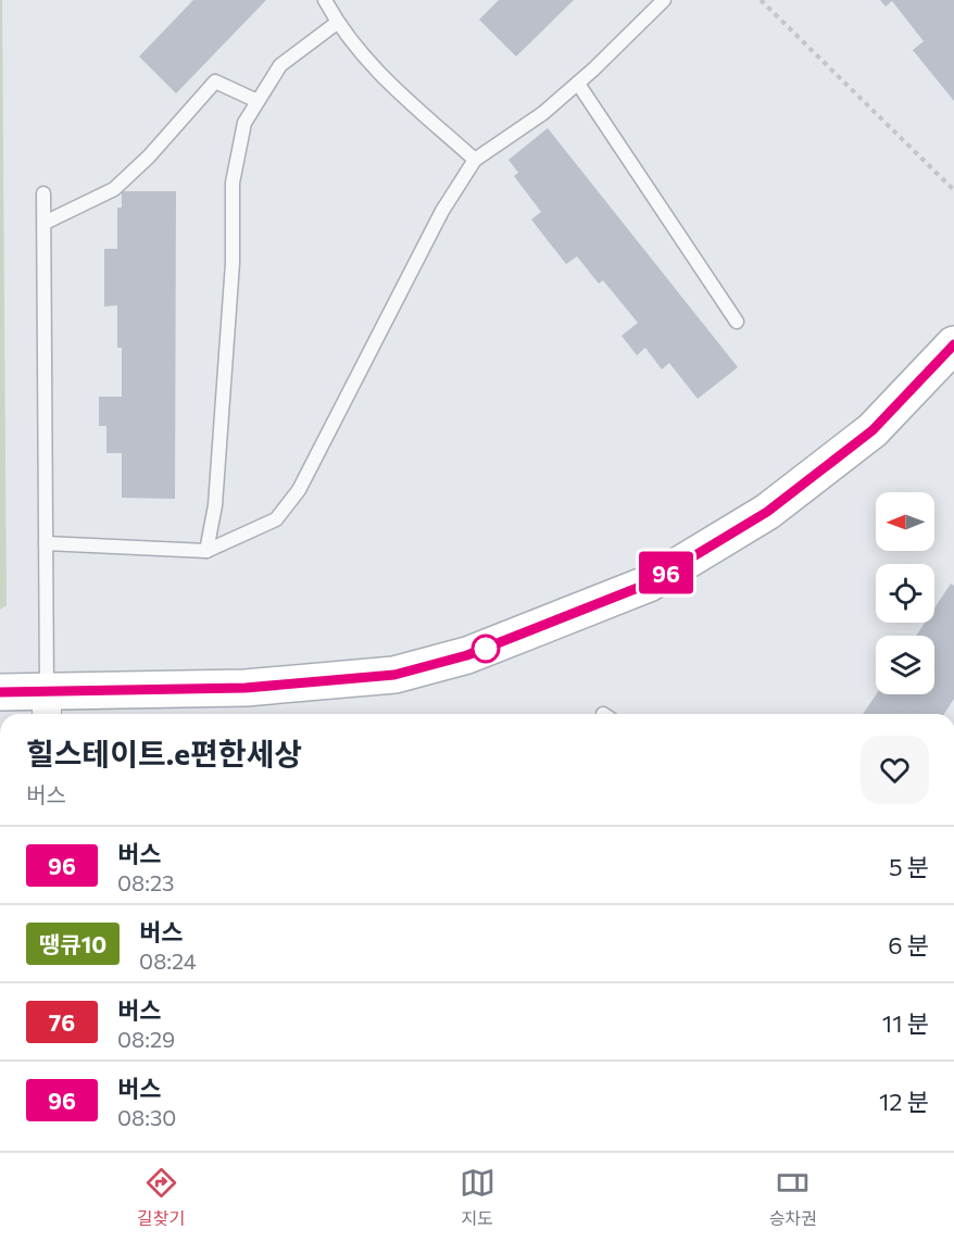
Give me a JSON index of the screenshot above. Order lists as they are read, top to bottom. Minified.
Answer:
{"lines":["bus line 96"],"north":"left","page":{"on_map":"96","heading":["힐스테이트.e편한세상","버스"],"list":[{"mark":"96","name":"버스","note":"08:23","value":"5 분"},{"mark":"땡큐10","name":"버스","note":"08:24","value":"6 분"},{"mark":"76","name":"버스","note":"08:29","value":"11 분"},{"mark":"96","name":"버스","note":"08:30","value":"12 분"}],"tabs":["길찾기","지도","승차권"]}}
